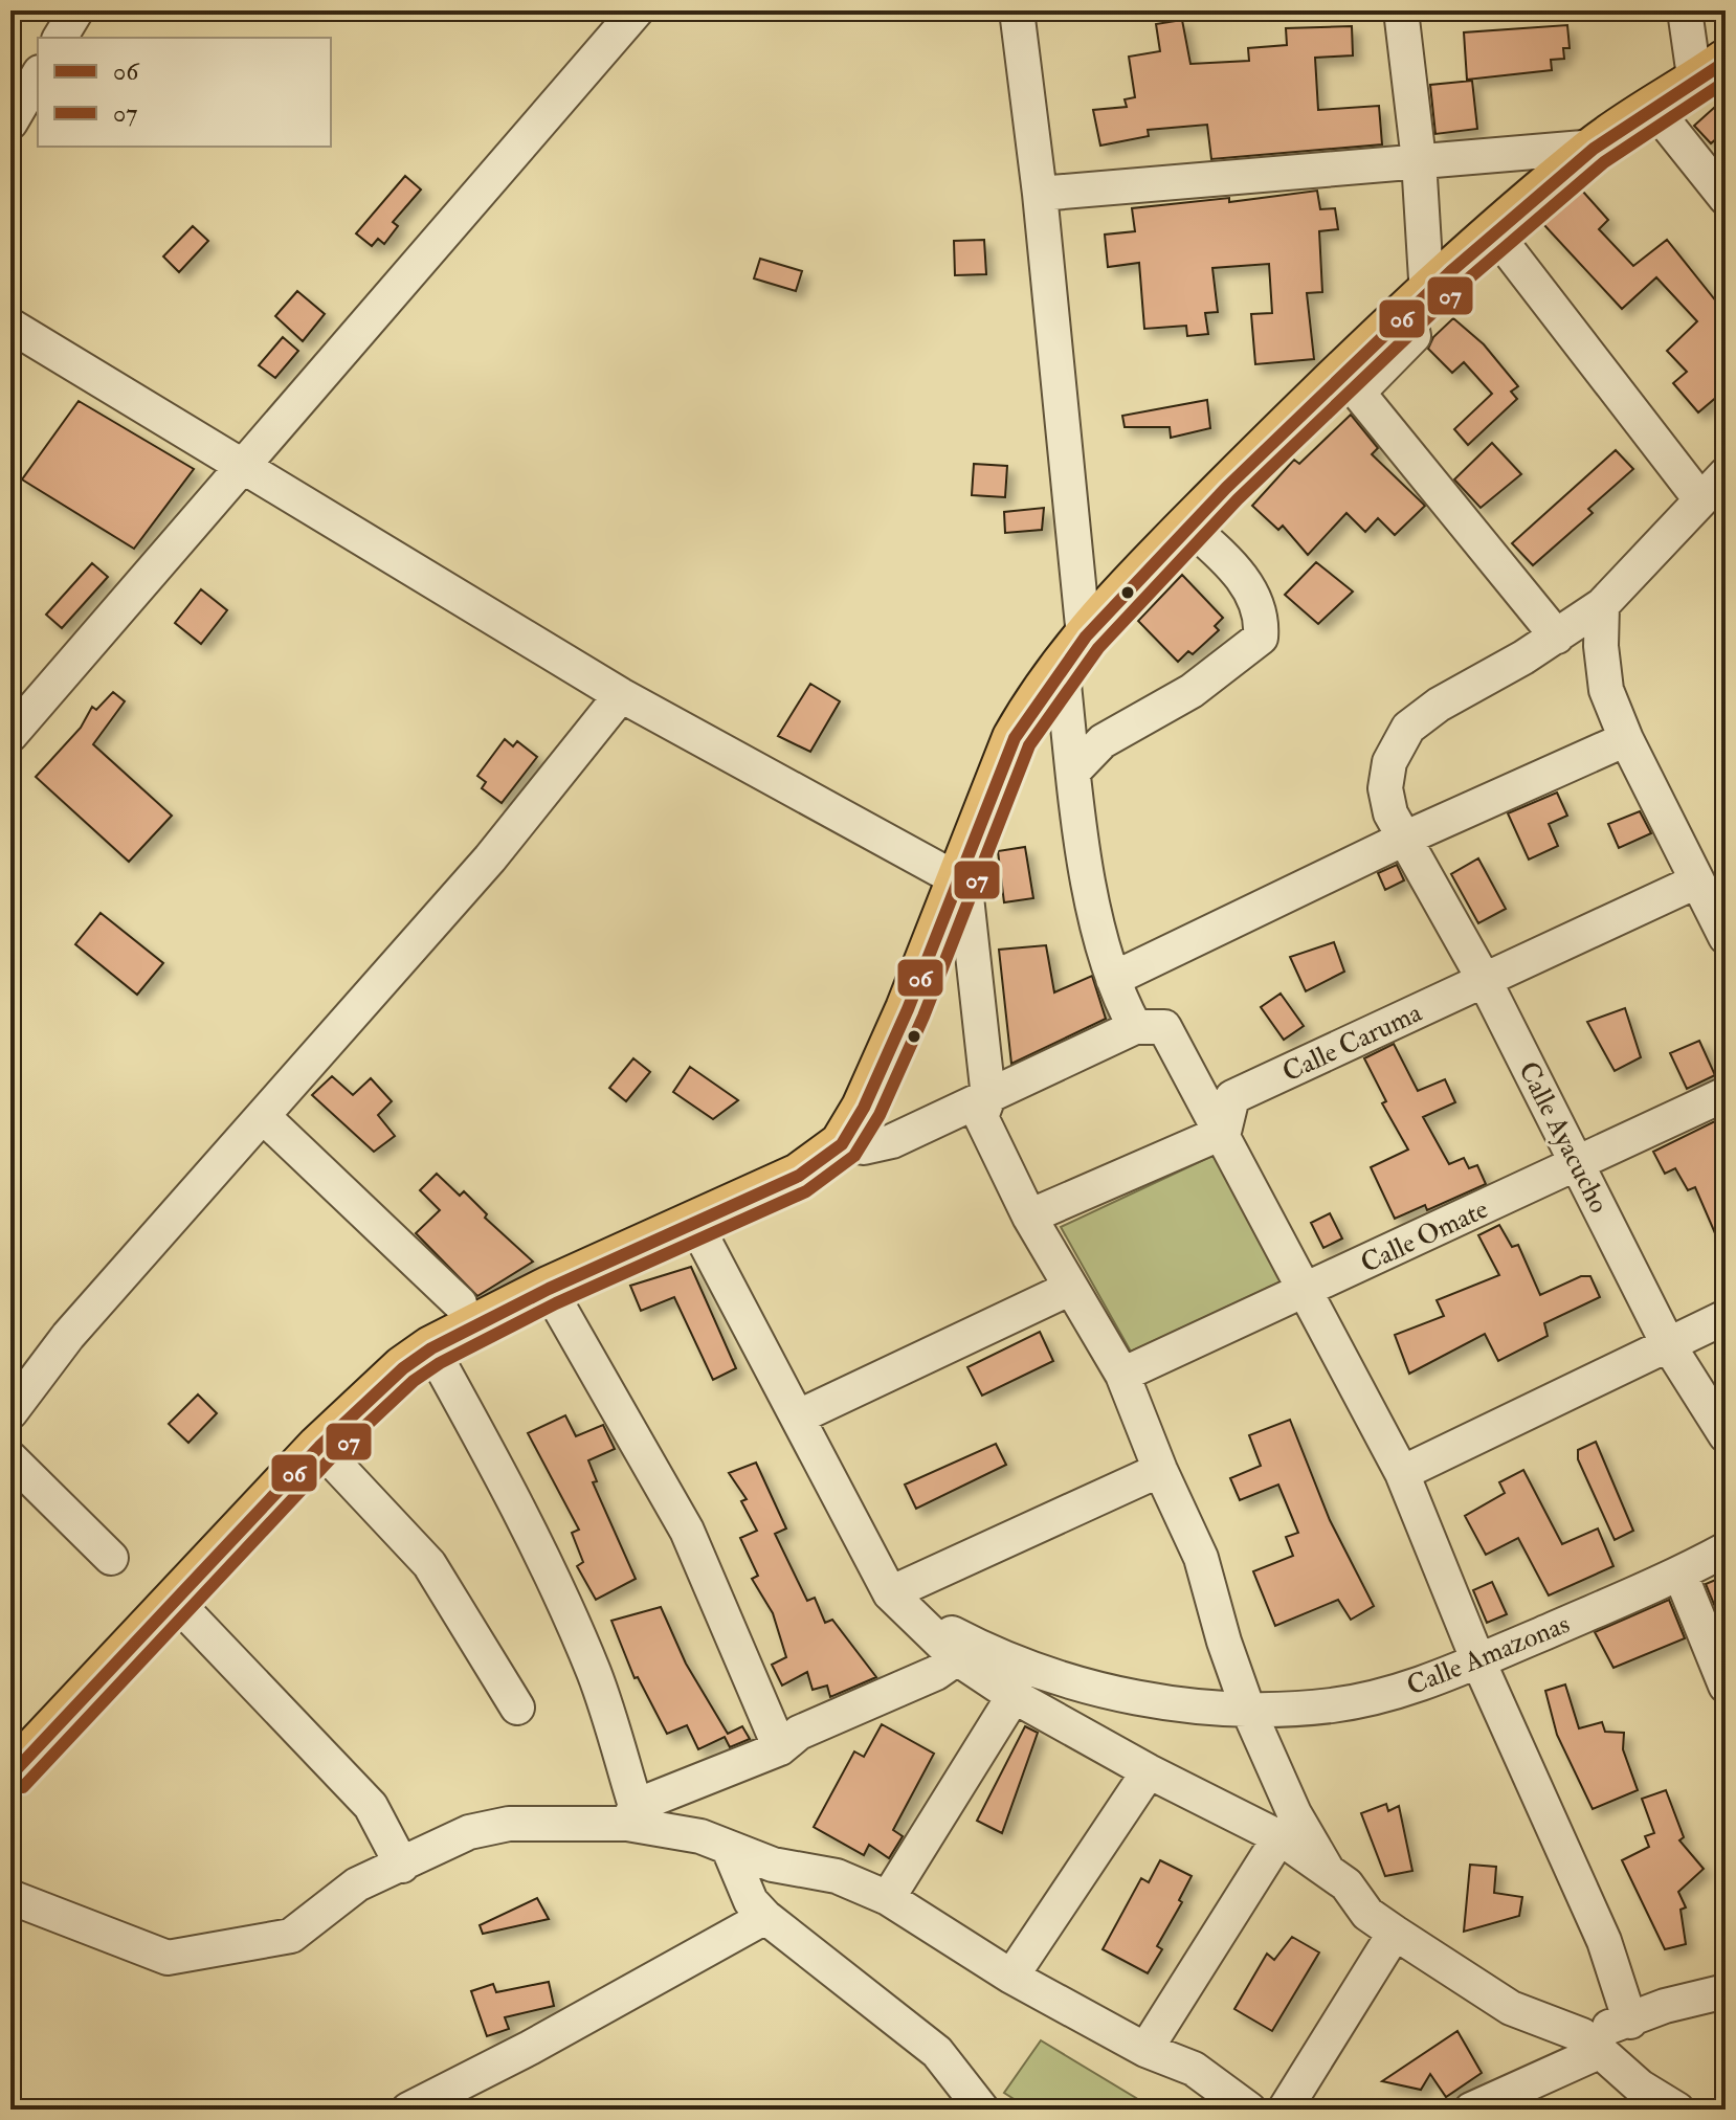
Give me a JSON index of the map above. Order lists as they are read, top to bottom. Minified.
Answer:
{"streets":{"street":["Calle Caruma","Calle Ayacucho","Calle Omate","Calle Amazonas"]},"crossings":[["Calle Caruma","Calle Ayacucho"],["Calle Ayacucho","Calle Omate"]],"lines":["transit line 06","transit line 07"],"legend":["06","07"]}
